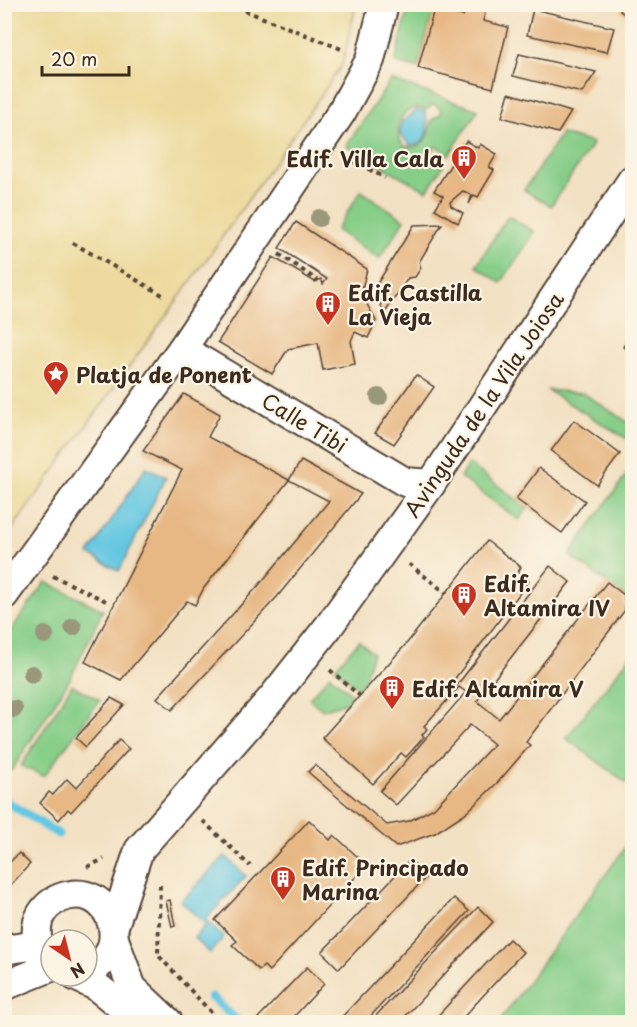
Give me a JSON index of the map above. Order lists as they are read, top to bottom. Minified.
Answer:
{"streets":{"street":["Avinguda de la Vila Joiosa","Calle Tibi"]},"crossings":[["Avinguda de la Vila Joiosa","Calle Tibi"]],"places":{"building":["Edif. Villa Cala","Edif. Castilla La Vieja","Edif. Altamira IV","Edif. Altamira V","Edif. Principado Marina"],"place":["Platja de Ponent"]},"scale_bar":"20 m","north":"bottom right"}
